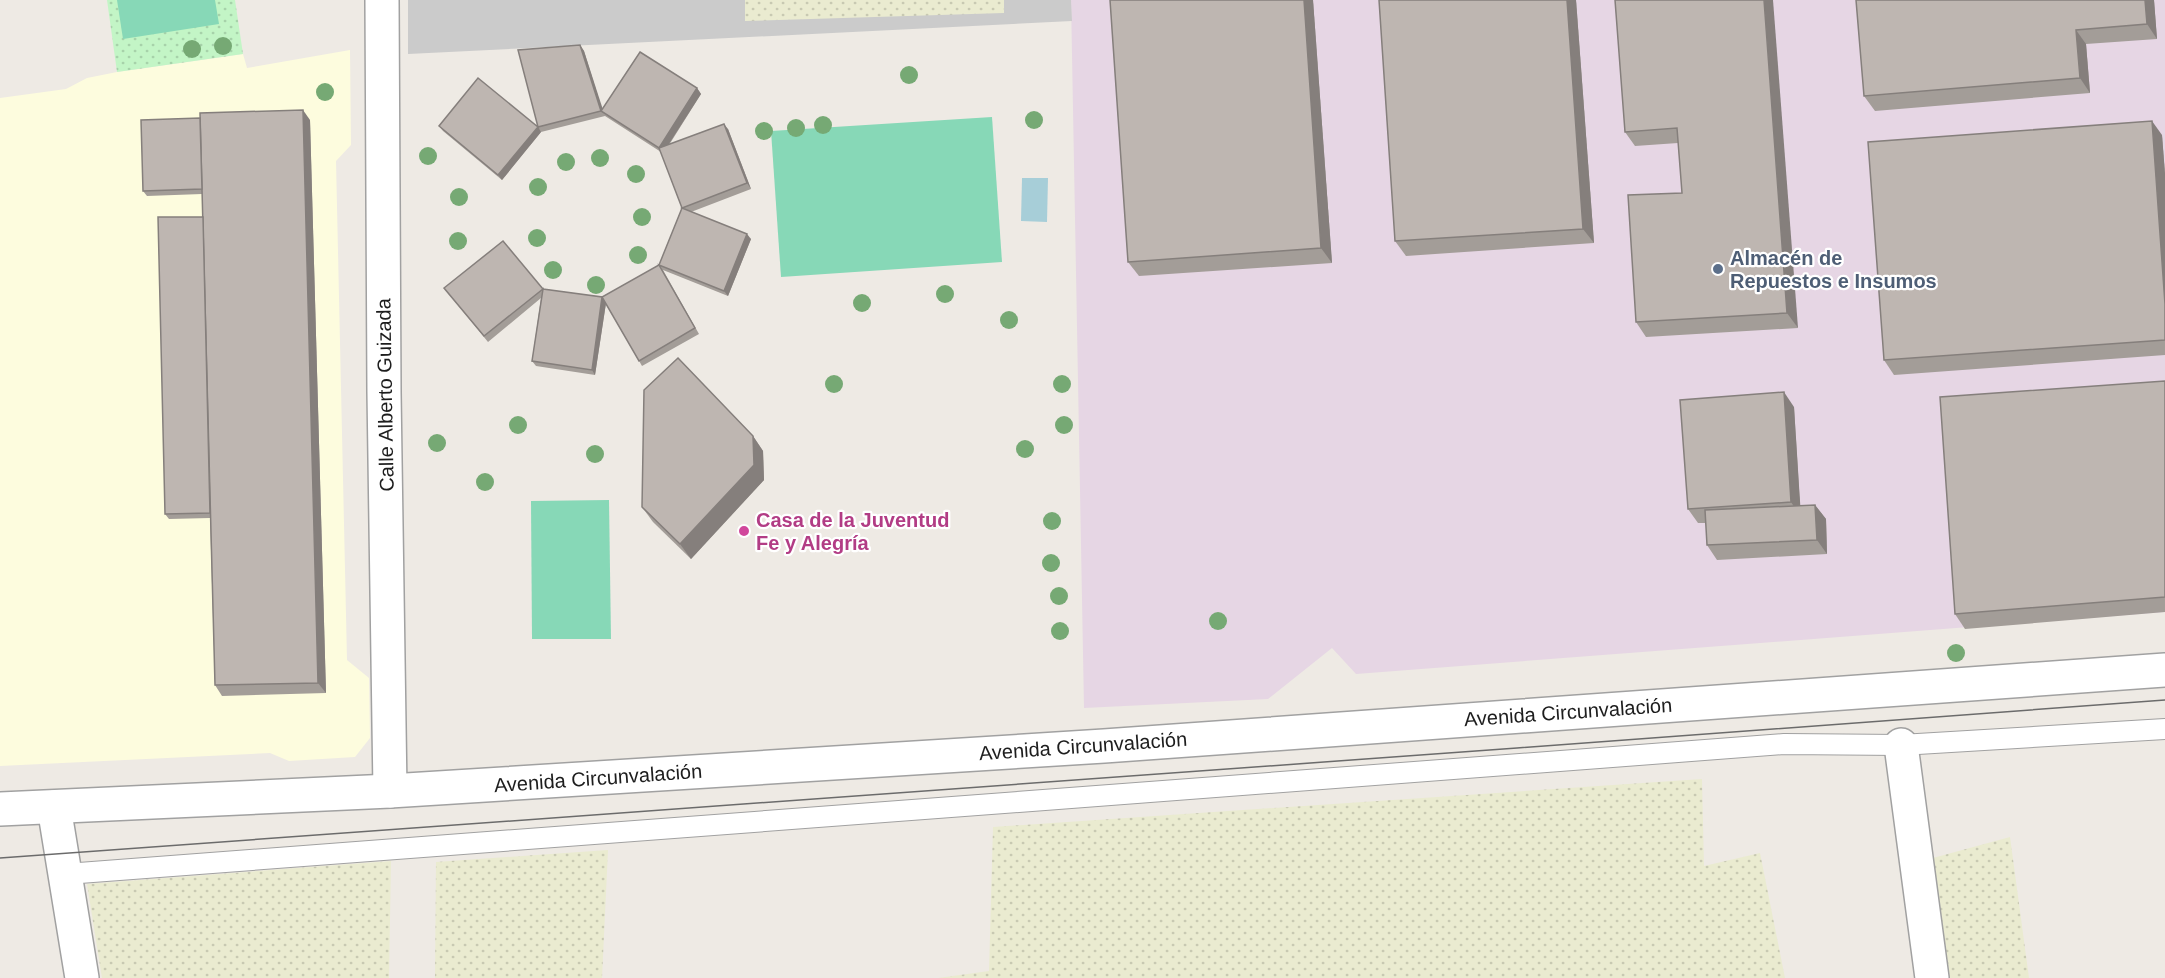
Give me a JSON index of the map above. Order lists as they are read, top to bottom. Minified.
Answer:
{"streets":{"street":["Calle Alberto Guizada","Avenida Circunvalación"]},"crossings":[["Calle Alberto Guizada","Avenida Circunvalación"]],"places":["Almacén de Repuestos e Insumos","Casa de la Juventud Fe y Alegría"]}
